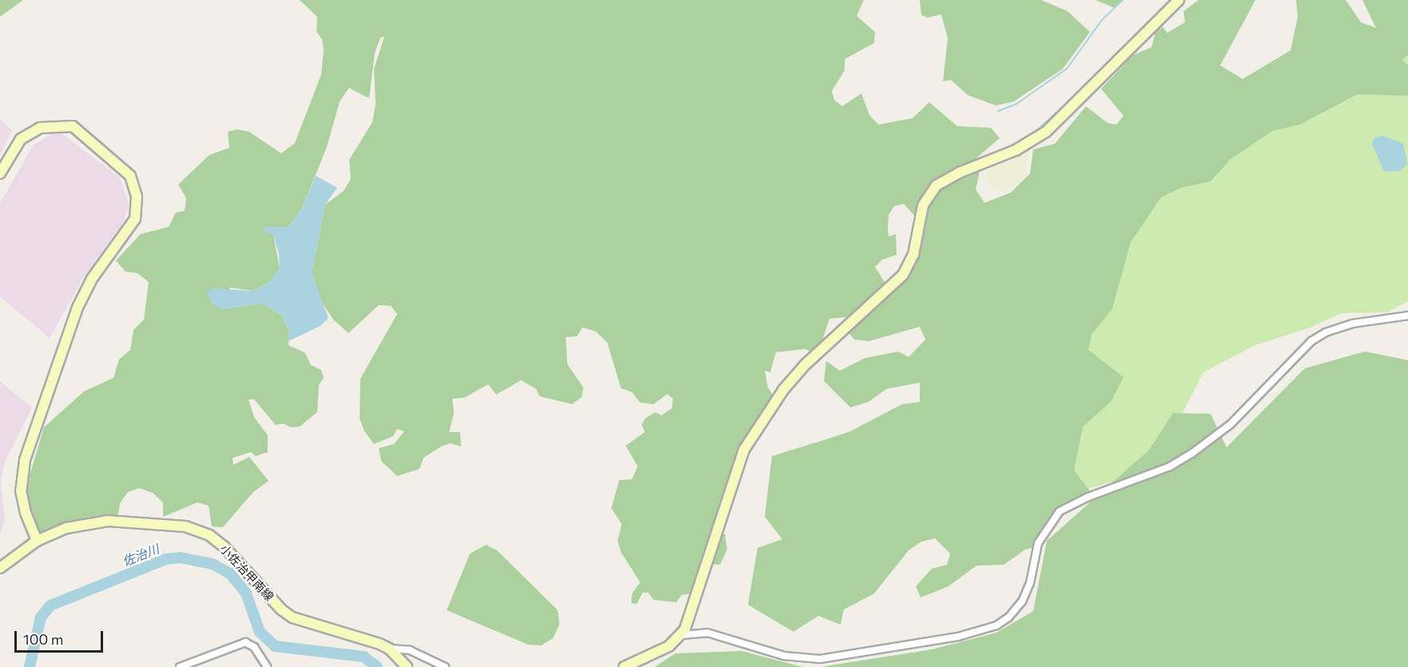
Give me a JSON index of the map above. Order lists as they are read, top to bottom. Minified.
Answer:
{"streets":{"street":["小佐治甲南線"]},"water":["佐治川"],"scale_bar":"100 m"}
